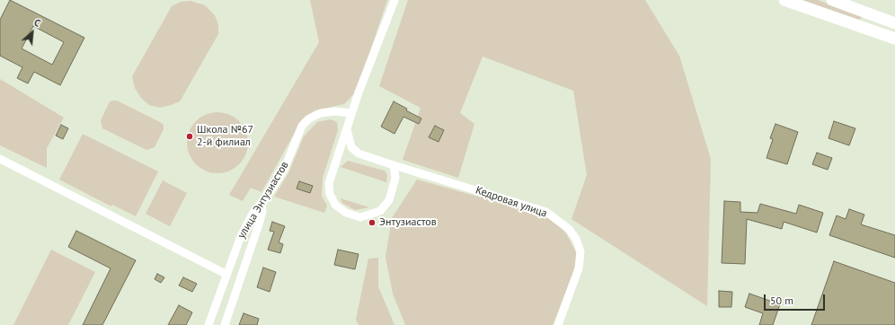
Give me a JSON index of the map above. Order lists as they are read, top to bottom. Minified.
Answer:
{"streets":{"street":["улица Энтузиастов","Кедровая улица"]},"places":["Школа №67 2-й филиал","Энтузиастов"],"scale_bar":"50 m","north":"top right"}
